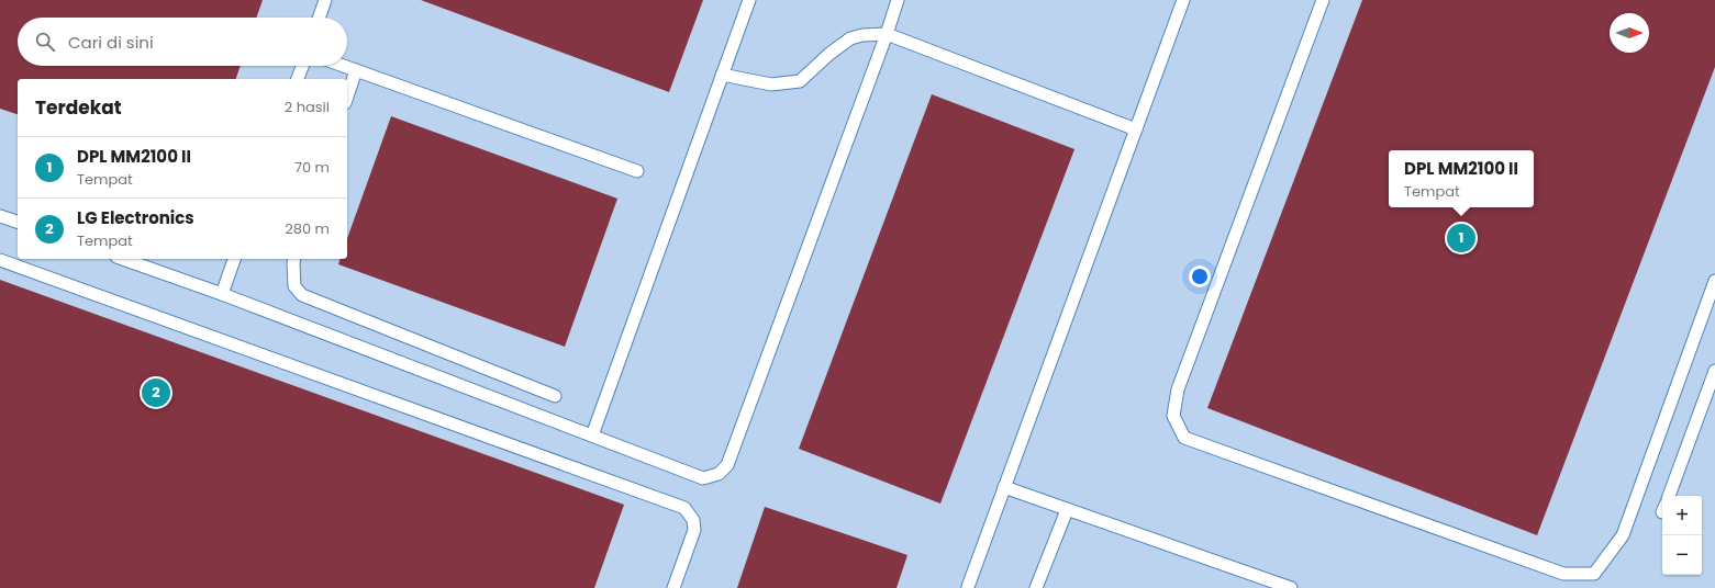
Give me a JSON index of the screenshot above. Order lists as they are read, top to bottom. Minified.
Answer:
{"north":"right","page":{"search":"Cari di sini","heading":["Terdekat","2 hasil"],"list":[{"mark":"1","name":"DPL MM2100 II","note":"Tempat","value":"70 m"},{"mark":"2","name":"LG Electronics","note":"Tempat","value":"280 m"}],"popup":["DPL MM2100 II","Tempat"],"pins":["1","2"],"map_buttons":["+","−"]}}
